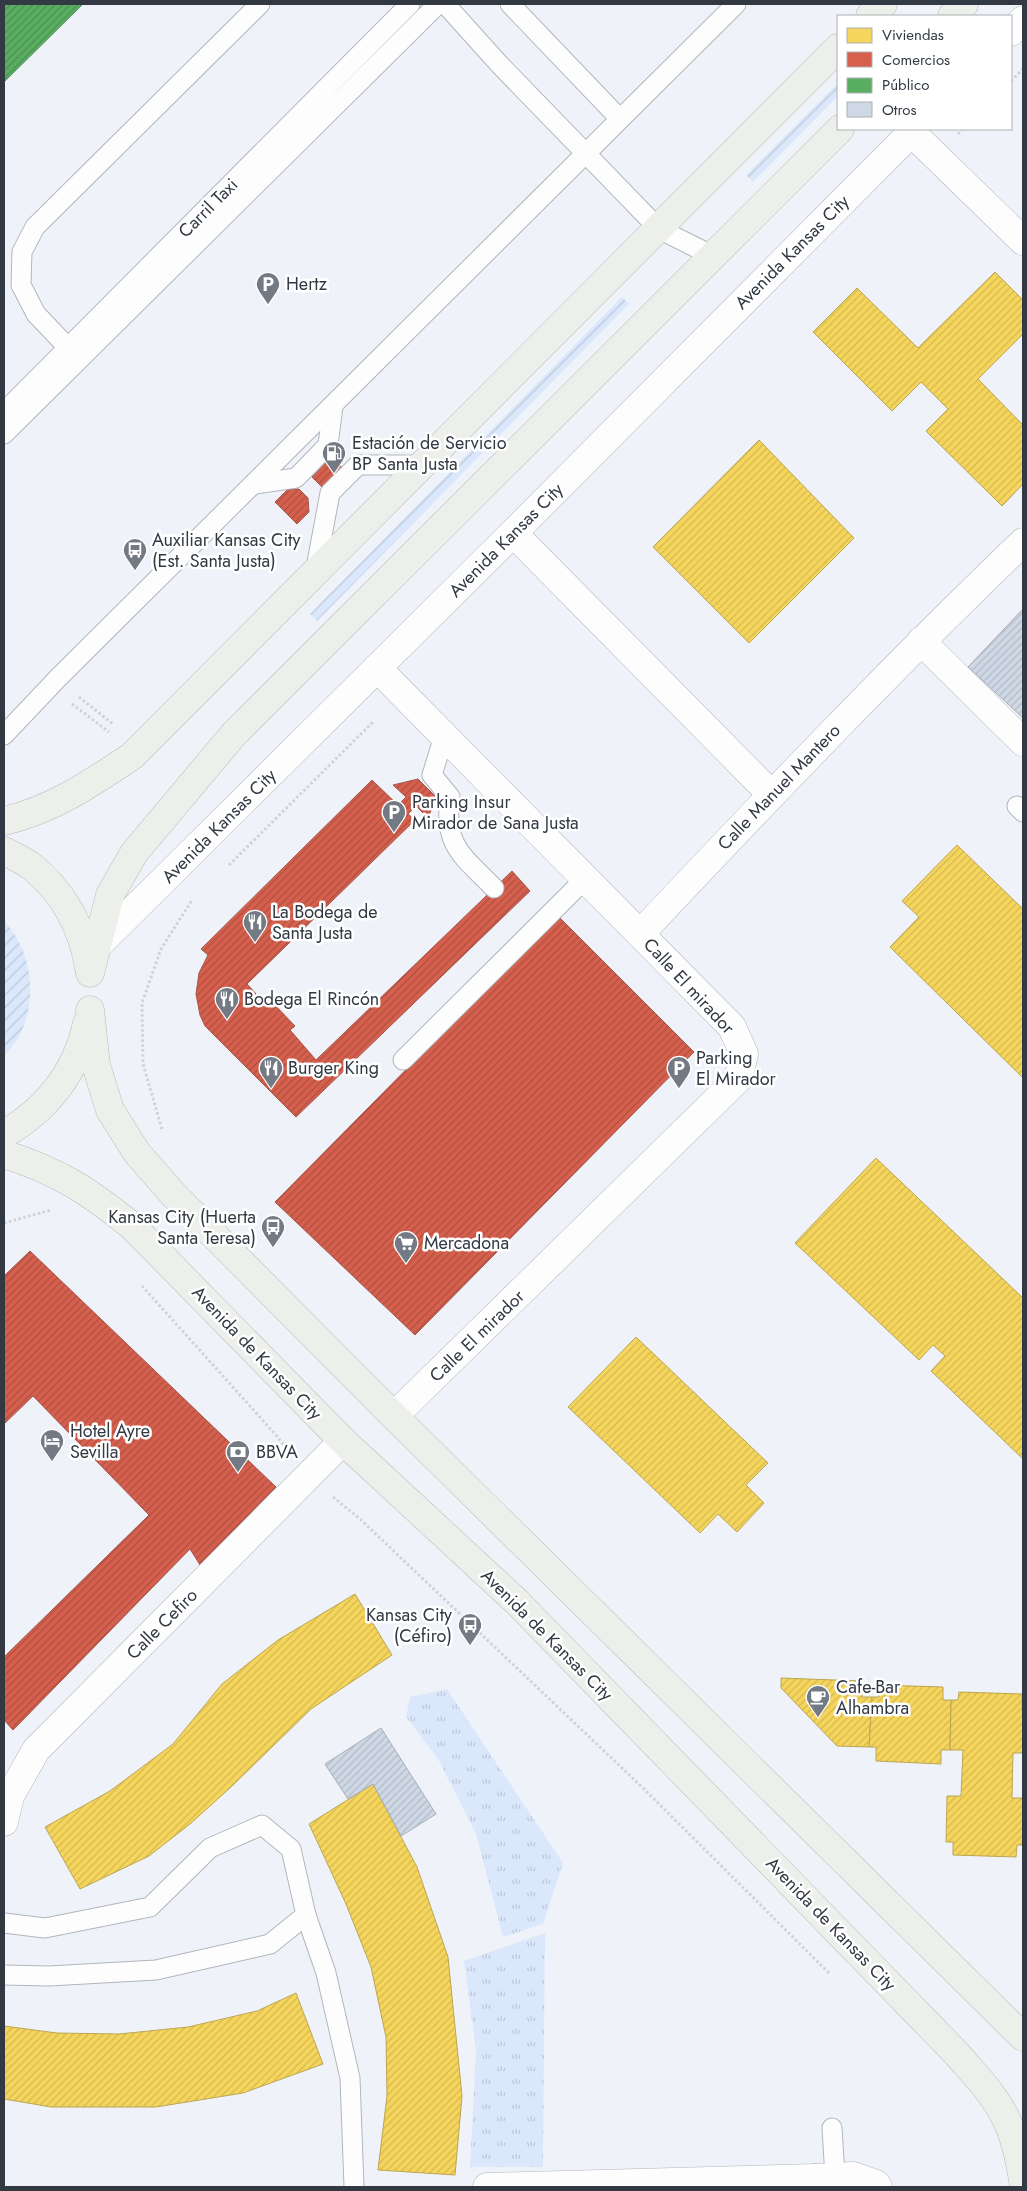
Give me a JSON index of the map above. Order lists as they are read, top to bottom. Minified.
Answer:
{"streets":{"main road":["Avenida de Kansas City"],"street":["Avenida Kansas City","Calle Manuel Mantero","Calle El mirador","Calle Cefiro"],"lane":["Carril Taxi"]},"crossings":[["Avenida Kansas City","Calle El mirador"],["Calle Manuel Mantero","Calle El mirador"],["Avenida de Kansas City","Calle Cefiro"]],"places":{"parking":["Hertz","Parking Insur Mirador de Sana Justa","Parking El Mirador"],"fuel station":["Estación de Servicio BP Santa Justa"],"bus stop":["Auxiliar Kansas City (Est. Santa Justa)","Kansas City (Huerta Santa Teresa)","Kansas City (Céfiro)"],"restaurant":["La Bodega de Santa Justa","Bodega El Rincón","Burger King"],"supermarket":["Mercadona"],"hotel":["Hotel Ayre Sevilla"],"bank":["BBVA"],"cafe":["Cafe-Bar Alhambra"]},"legend":["Viviendas","Comercios","Público","Otros"]}
